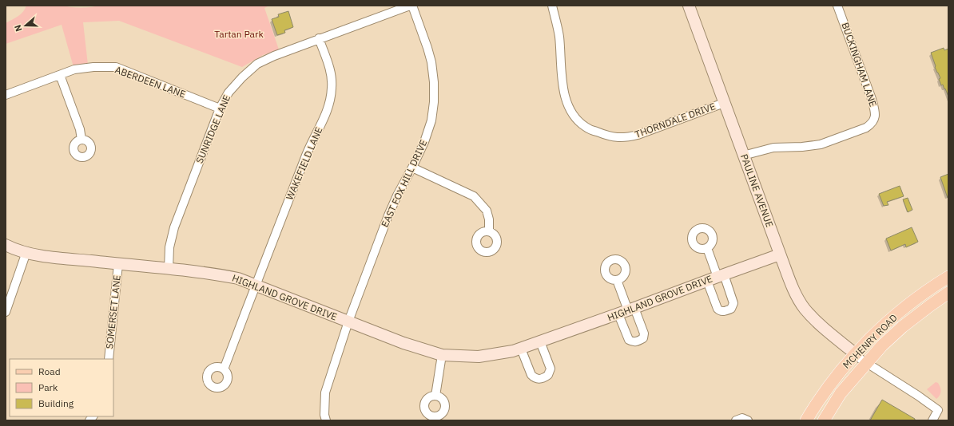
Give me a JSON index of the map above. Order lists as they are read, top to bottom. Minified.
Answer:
{"streets":{"main road":["MCHENRY ROAD"],"street":["BUCKINGHAM LANE","ABERDEEN LANE","THORNDALE DRIVE","SUNRIDGE LANE","WAKEFIELD LANE","EAST FOX HILL DRIVE","PAULINE AVENUE","HIGHLAND GROVE DRIVE","SOMERSET LANE"]},"crossings":[["BUCKINGHAM LANE","PAULINE AVENUE"],["ABERDEEN LANE","SUNRIDGE LANE"],["THORNDALE DRIVE","PAULINE AVENUE"],["SUNRIDGE LANE","WAKEFIELD LANE"],["SUNRIDGE LANE","HIGHLAND GROVE DRIVE"],["WAKEFIELD LANE","HIGHLAND GROVE DRIVE"],["EAST FOX HILL DRIVE","HIGHLAND GROVE DRIVE"],["PAULINE AVENUE","HIGHLAND GROVE DRIVE"],["PAULINE AVENUE","MCHENRY ROAD"],["HIGHLAND GROVE DRIVE","SOMERSET LANE"]],"parks":["Tartan Park"],"legend":["Road","Park","Building"],"north":"left"}
